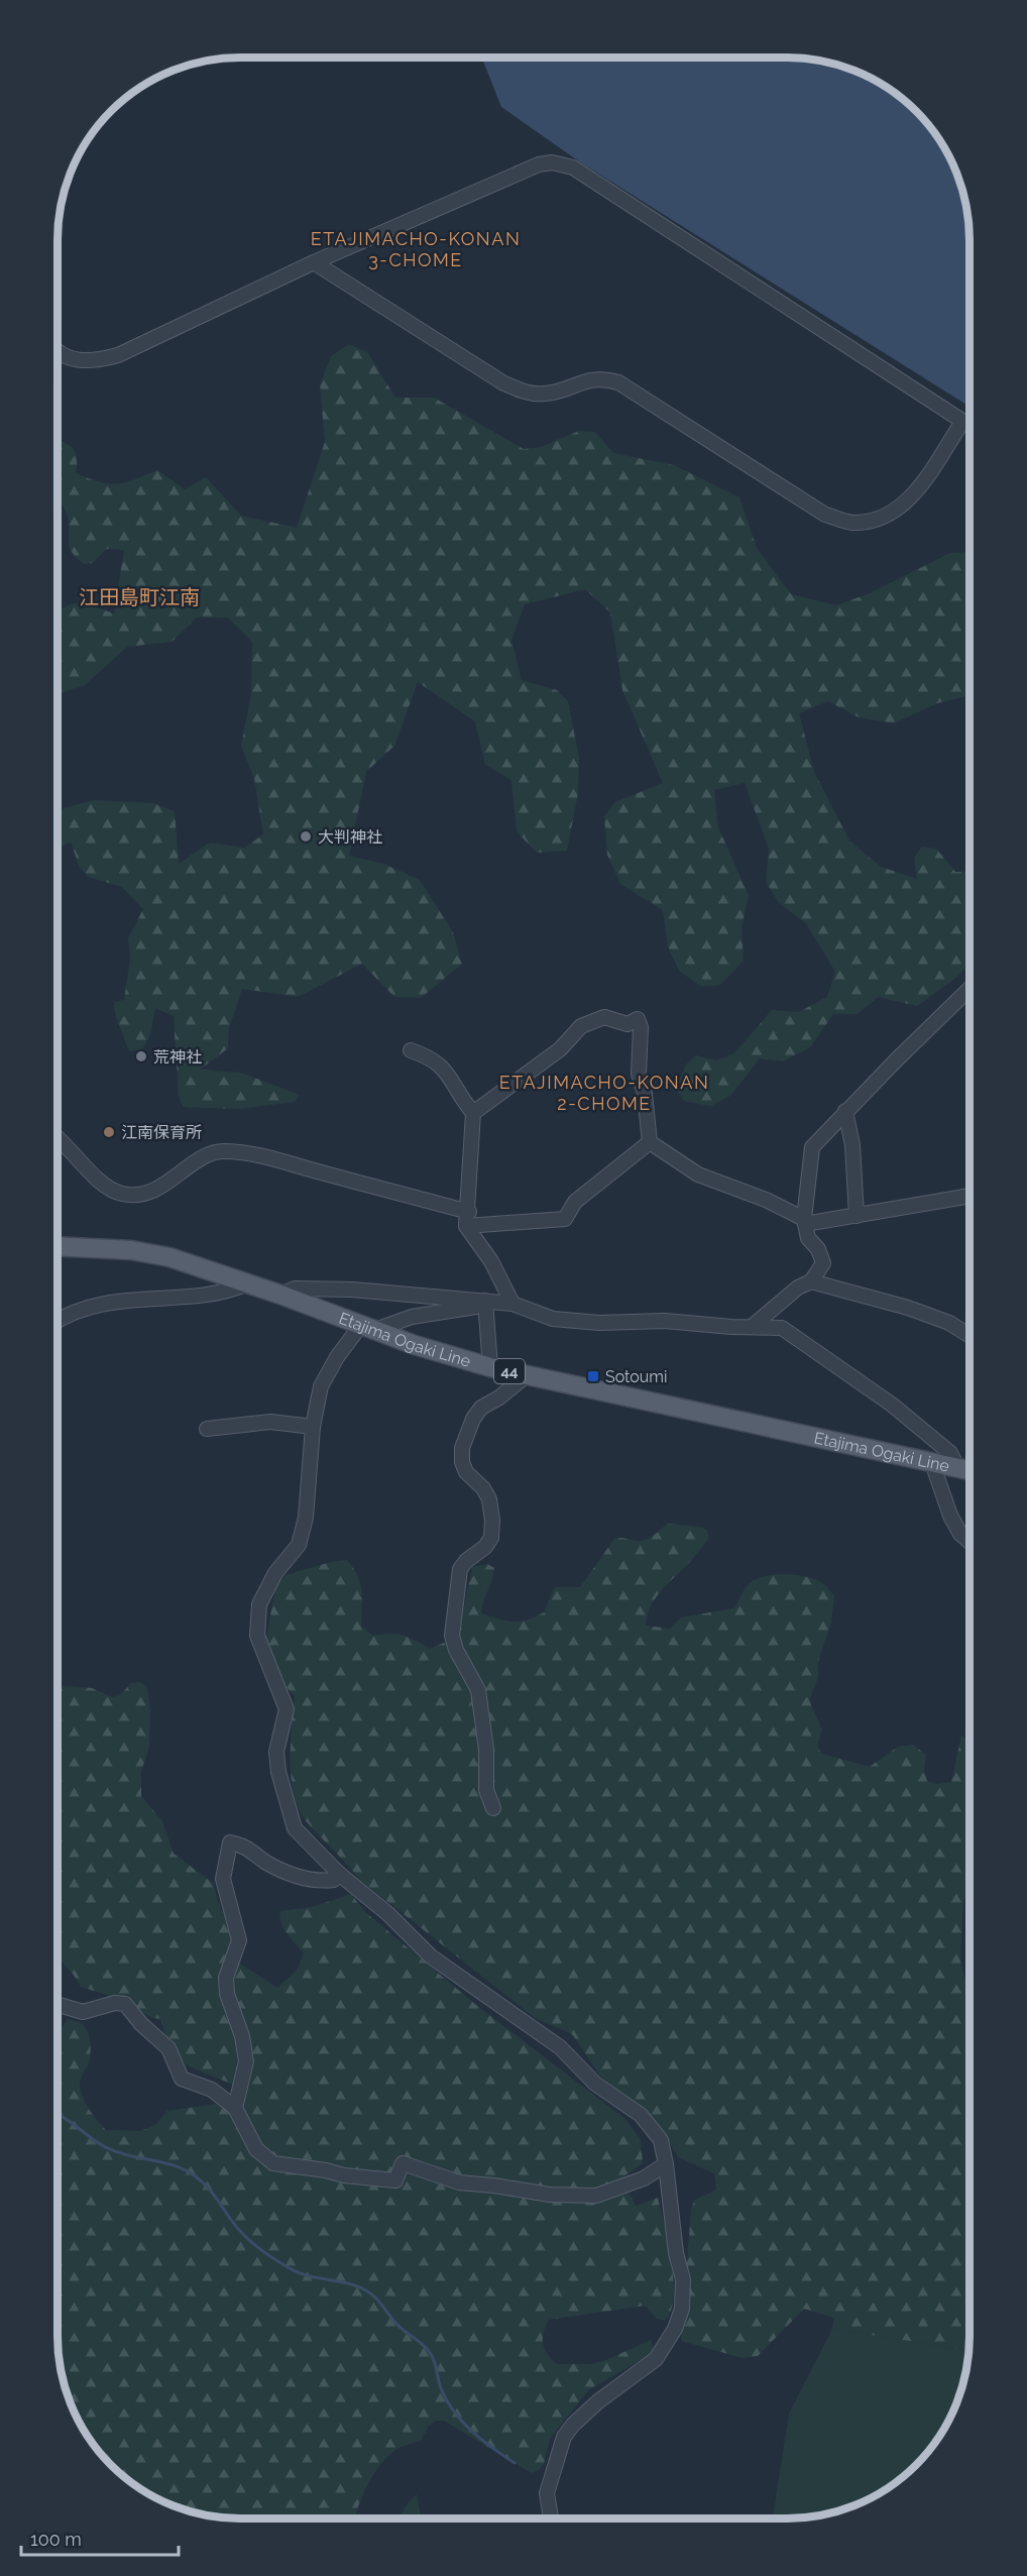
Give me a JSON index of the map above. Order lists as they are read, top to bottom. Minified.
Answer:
{"streets":{"main road":["Etajima Ogaki Line","44"]},"districts":["ETAJIMACHO-KONAN 3-CHOME","江田島町江南","ETAJIMACHO-KONAN 2-CHOME"],"places":{"other":["大判神社","荒神社","江南保育所"],"transit":["Sotoumi"]},"scale_bar":"100 m"}
